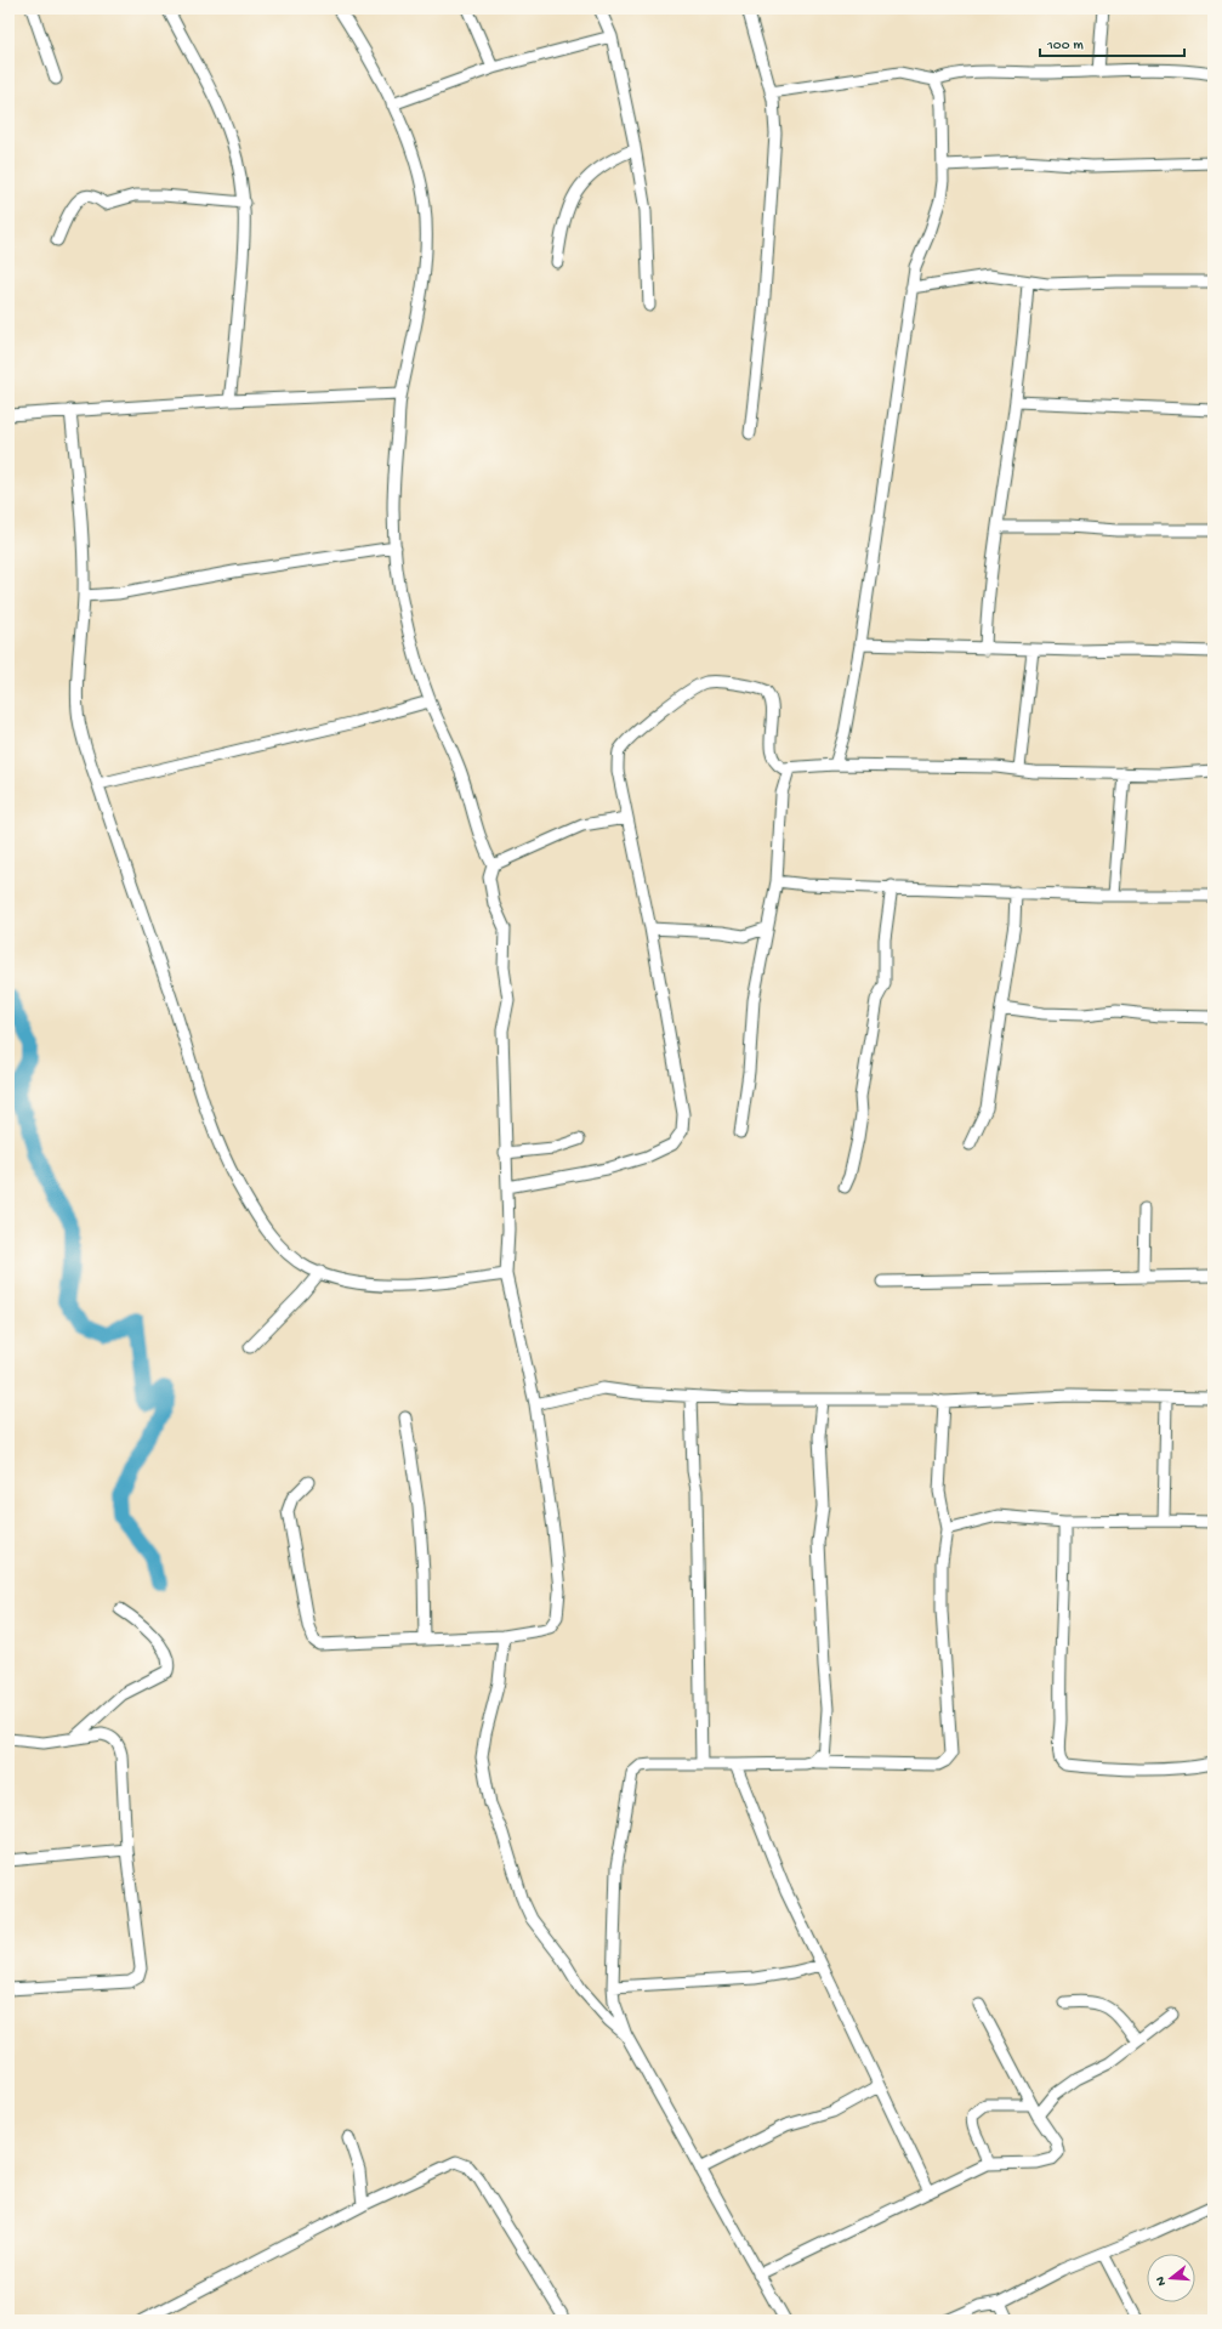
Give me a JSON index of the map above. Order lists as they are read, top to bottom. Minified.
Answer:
{"scale_bar":"100 m","north":"left"}
